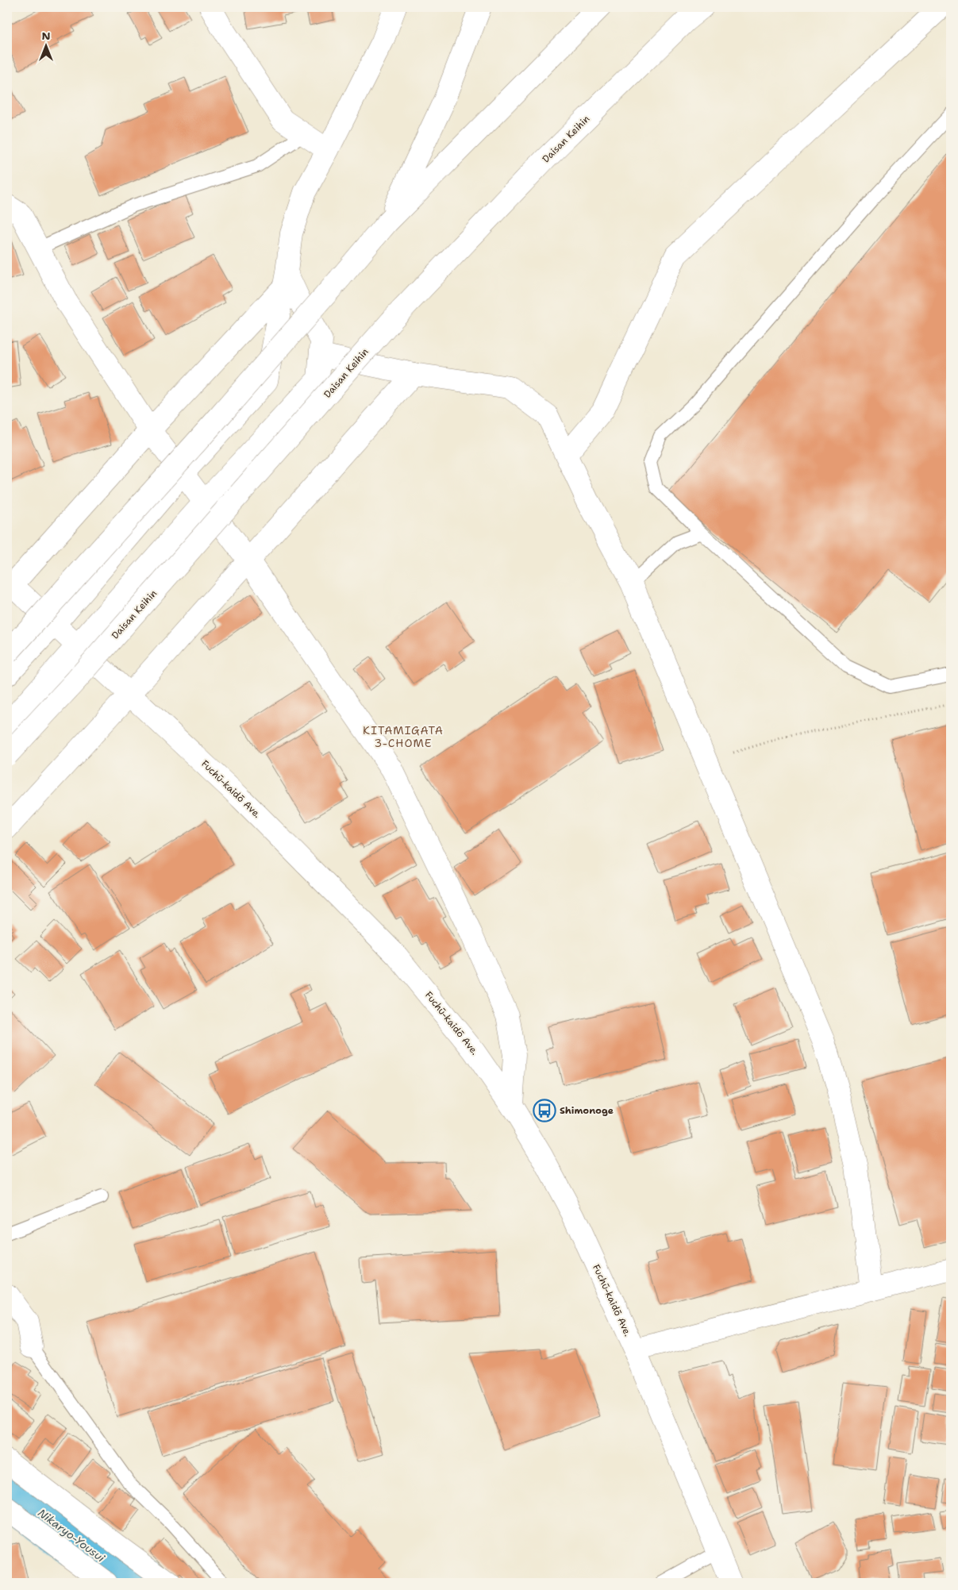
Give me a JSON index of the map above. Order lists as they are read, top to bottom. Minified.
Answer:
{"streets":{"main road":["Daisan Keihin","Fuchū-kaidō Ave."]},"districts":["KITAMIGATA 3-CHOME"],"water":["Nikaryo-Yousui"],"places":{"bus stop":["Shimonoge"]},"north":"top"}
